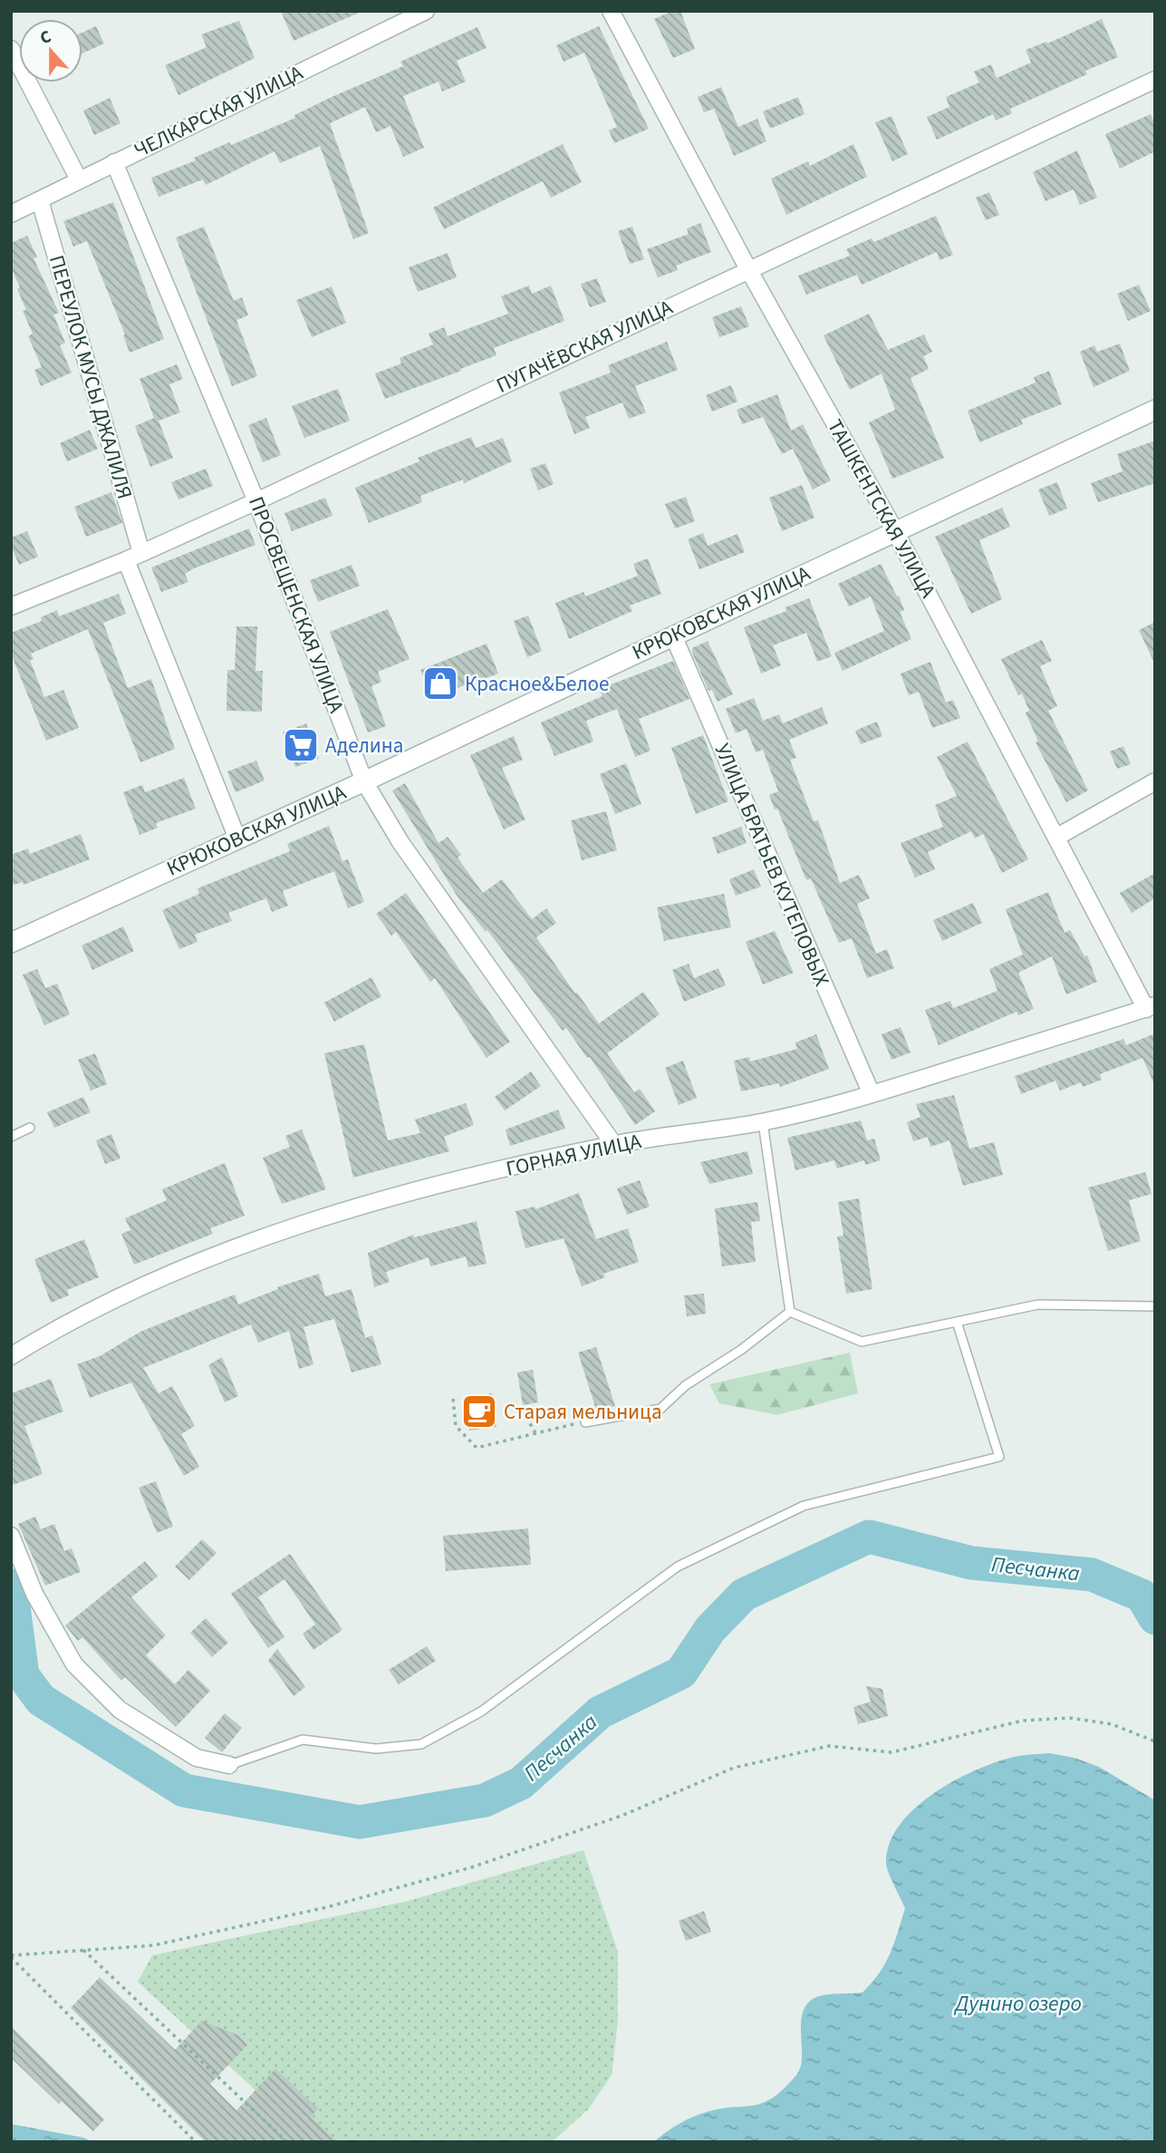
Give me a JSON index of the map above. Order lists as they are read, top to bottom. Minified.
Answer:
{"streets":{"street":["ЧЕЛКАРСКАЯ УЛИЦА","ПУГАЧЁВСКАЯ УЛИЦА","ПЕРЕУЛОК МУСЫ ДЖАЛИЛЯ","ТАШКЕНТСКАЯ УЛИЦА","ПРОСВЕЩЕНСКАЯ УЛИЦА","КРЮКОВСКАЯ УЛИЦА","УЛИЦА БРАТЬЕВ КУТЕПОВЫХ","ГОРНАЯ УЛИЦА"]},"crossings":[["ЧЕЛКАРСКАЯ УЛИЦА","ПЕРЕУЛОК МУСЫ ДЖАЛИЛЯ"],["ЧЕЛКАРСКАЯ УЛИЦА","ПРОСВЕЩЕНСКАЯ УЛИЦА"],["ПУГАЧЁВСКАЯ УЛИЦА","ПЕРЕУЛОК МУСЫ ДЖАЛИЛЯ"],["ПУГАЧЁВСКАЯ УЛИЦА","ТАШКЕНТСКАЯ УЛИЦА"],["ПУГАЧЁВСКАЯ УЛИЦА","ПРОСВЕЩЕНСКАЯ УЛИЦА"],["ТАШКЕНТСКАЯ УЛИЦА","КРЮКОВСКАЯ УЛИЦА"],["ТАШКЕНТСКАЯ УЛИЦА","ГОРНАЯ УЛИЦА"],["ПРОСВЕЩЕНСКАЯ УЛИЦА","КРЮКОВСКАЯ УЛИЦА"],["ПРОСВЕЩЕНСКАЯ УЛИЦА","ГОРНАЯ УЛИЦА"],["КРЮКОВСКАЯ УЛИЦА","УЛИЦА БРАТЬЕВ КУТЕПОВЫХ"],["УЛИЦА БРАТЬЕВ КУТЕПОВЫХ","ГОРНАЯ УЛИЦА"]],"water":["Песчанка","Дунино озеро"],"places":{"shop":["Красное&Белое"],"supermarket":["Аделина"],"cafe":["Старая мельница"]},"north":"top"}
